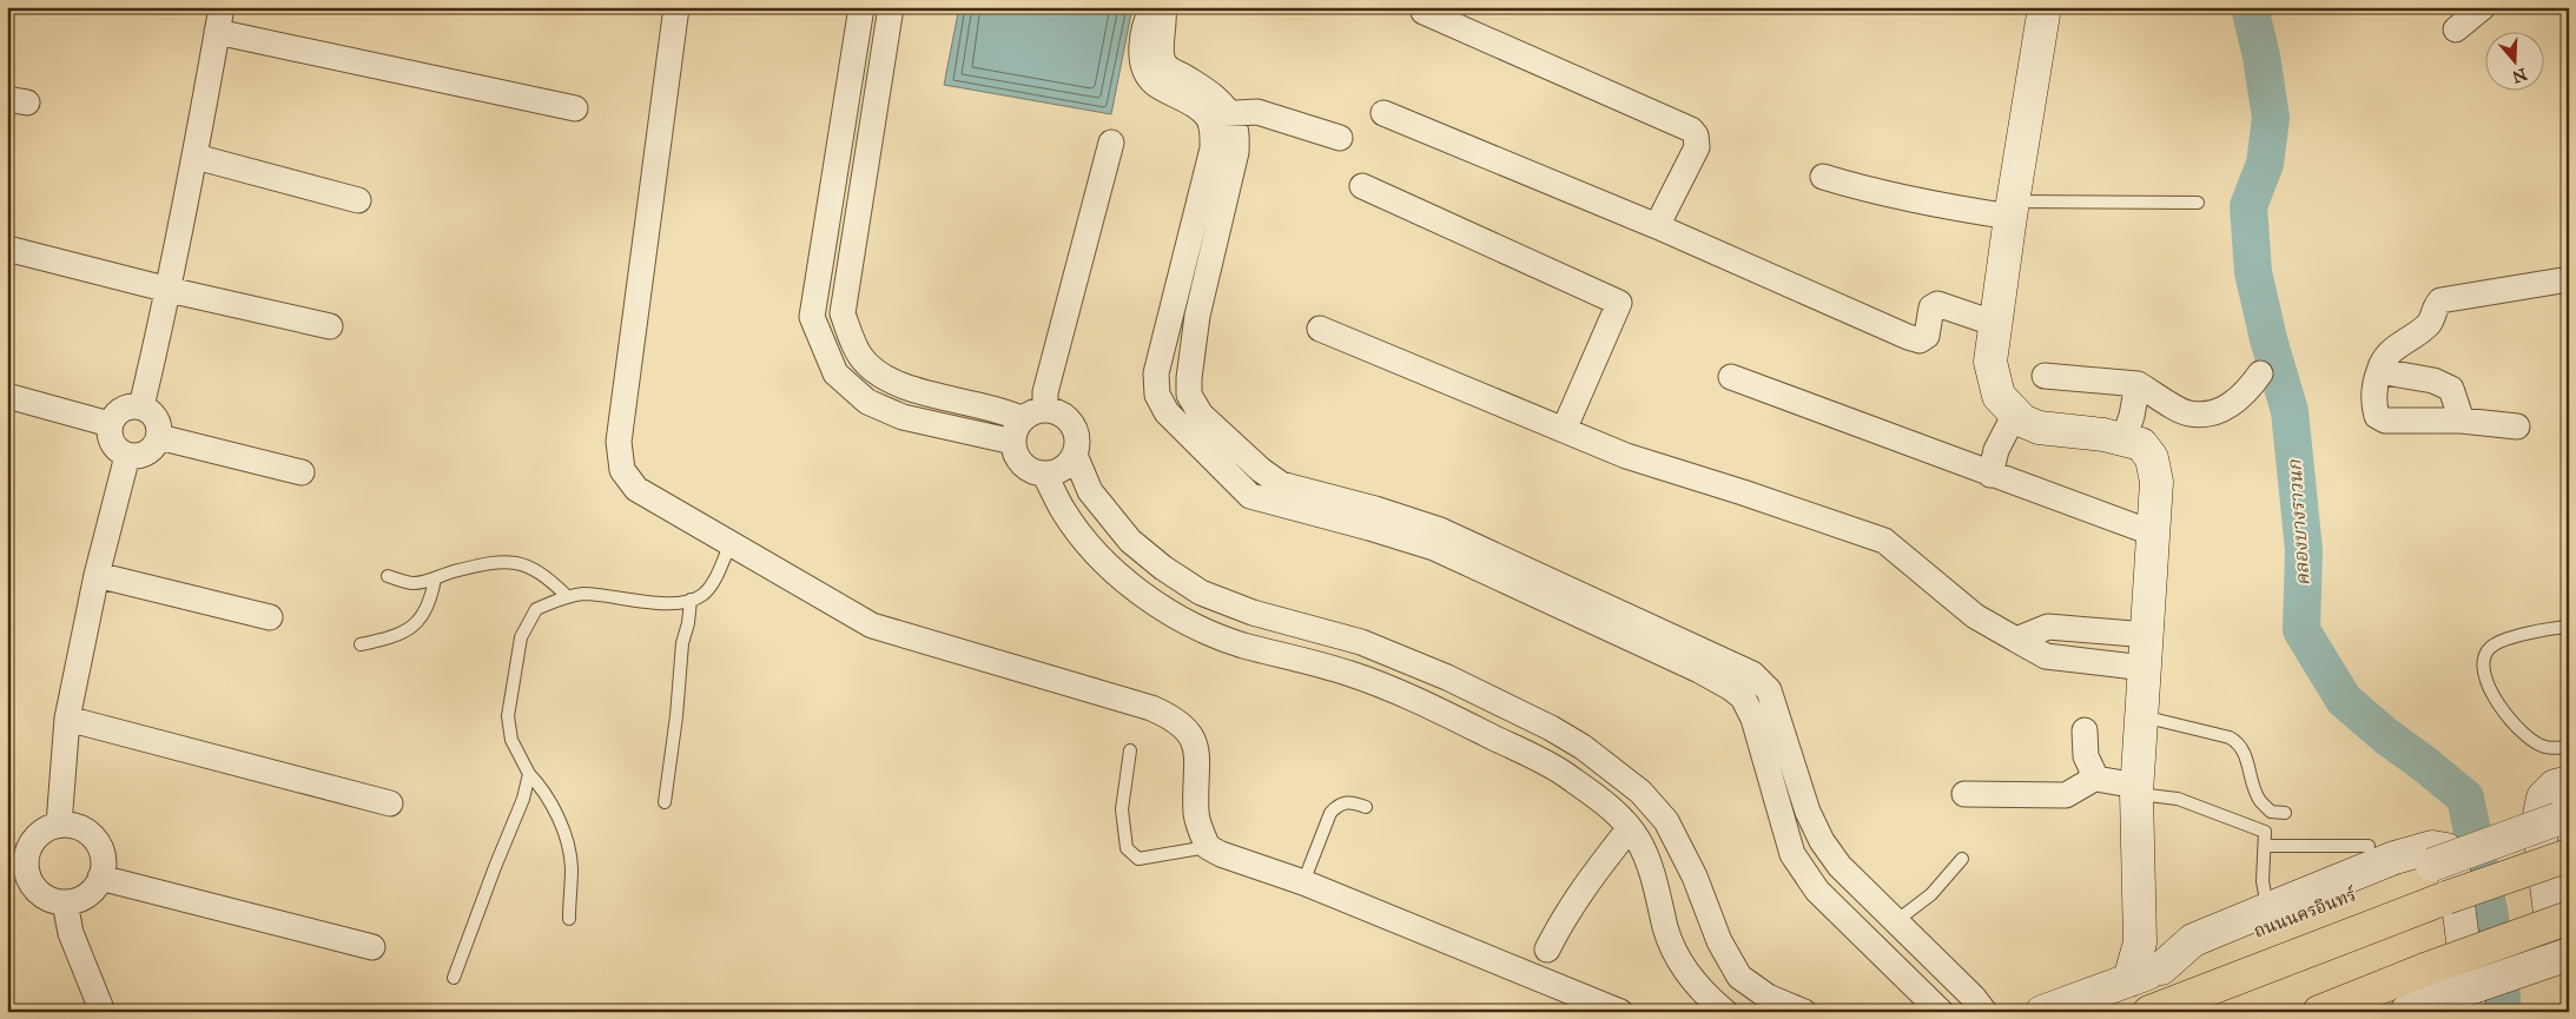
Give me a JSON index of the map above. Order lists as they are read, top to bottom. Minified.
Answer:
{"streets":{"main road":["ถนนนครอินทร์"]},"water":["คลองบางราวนก"],"north":"bottom"}
